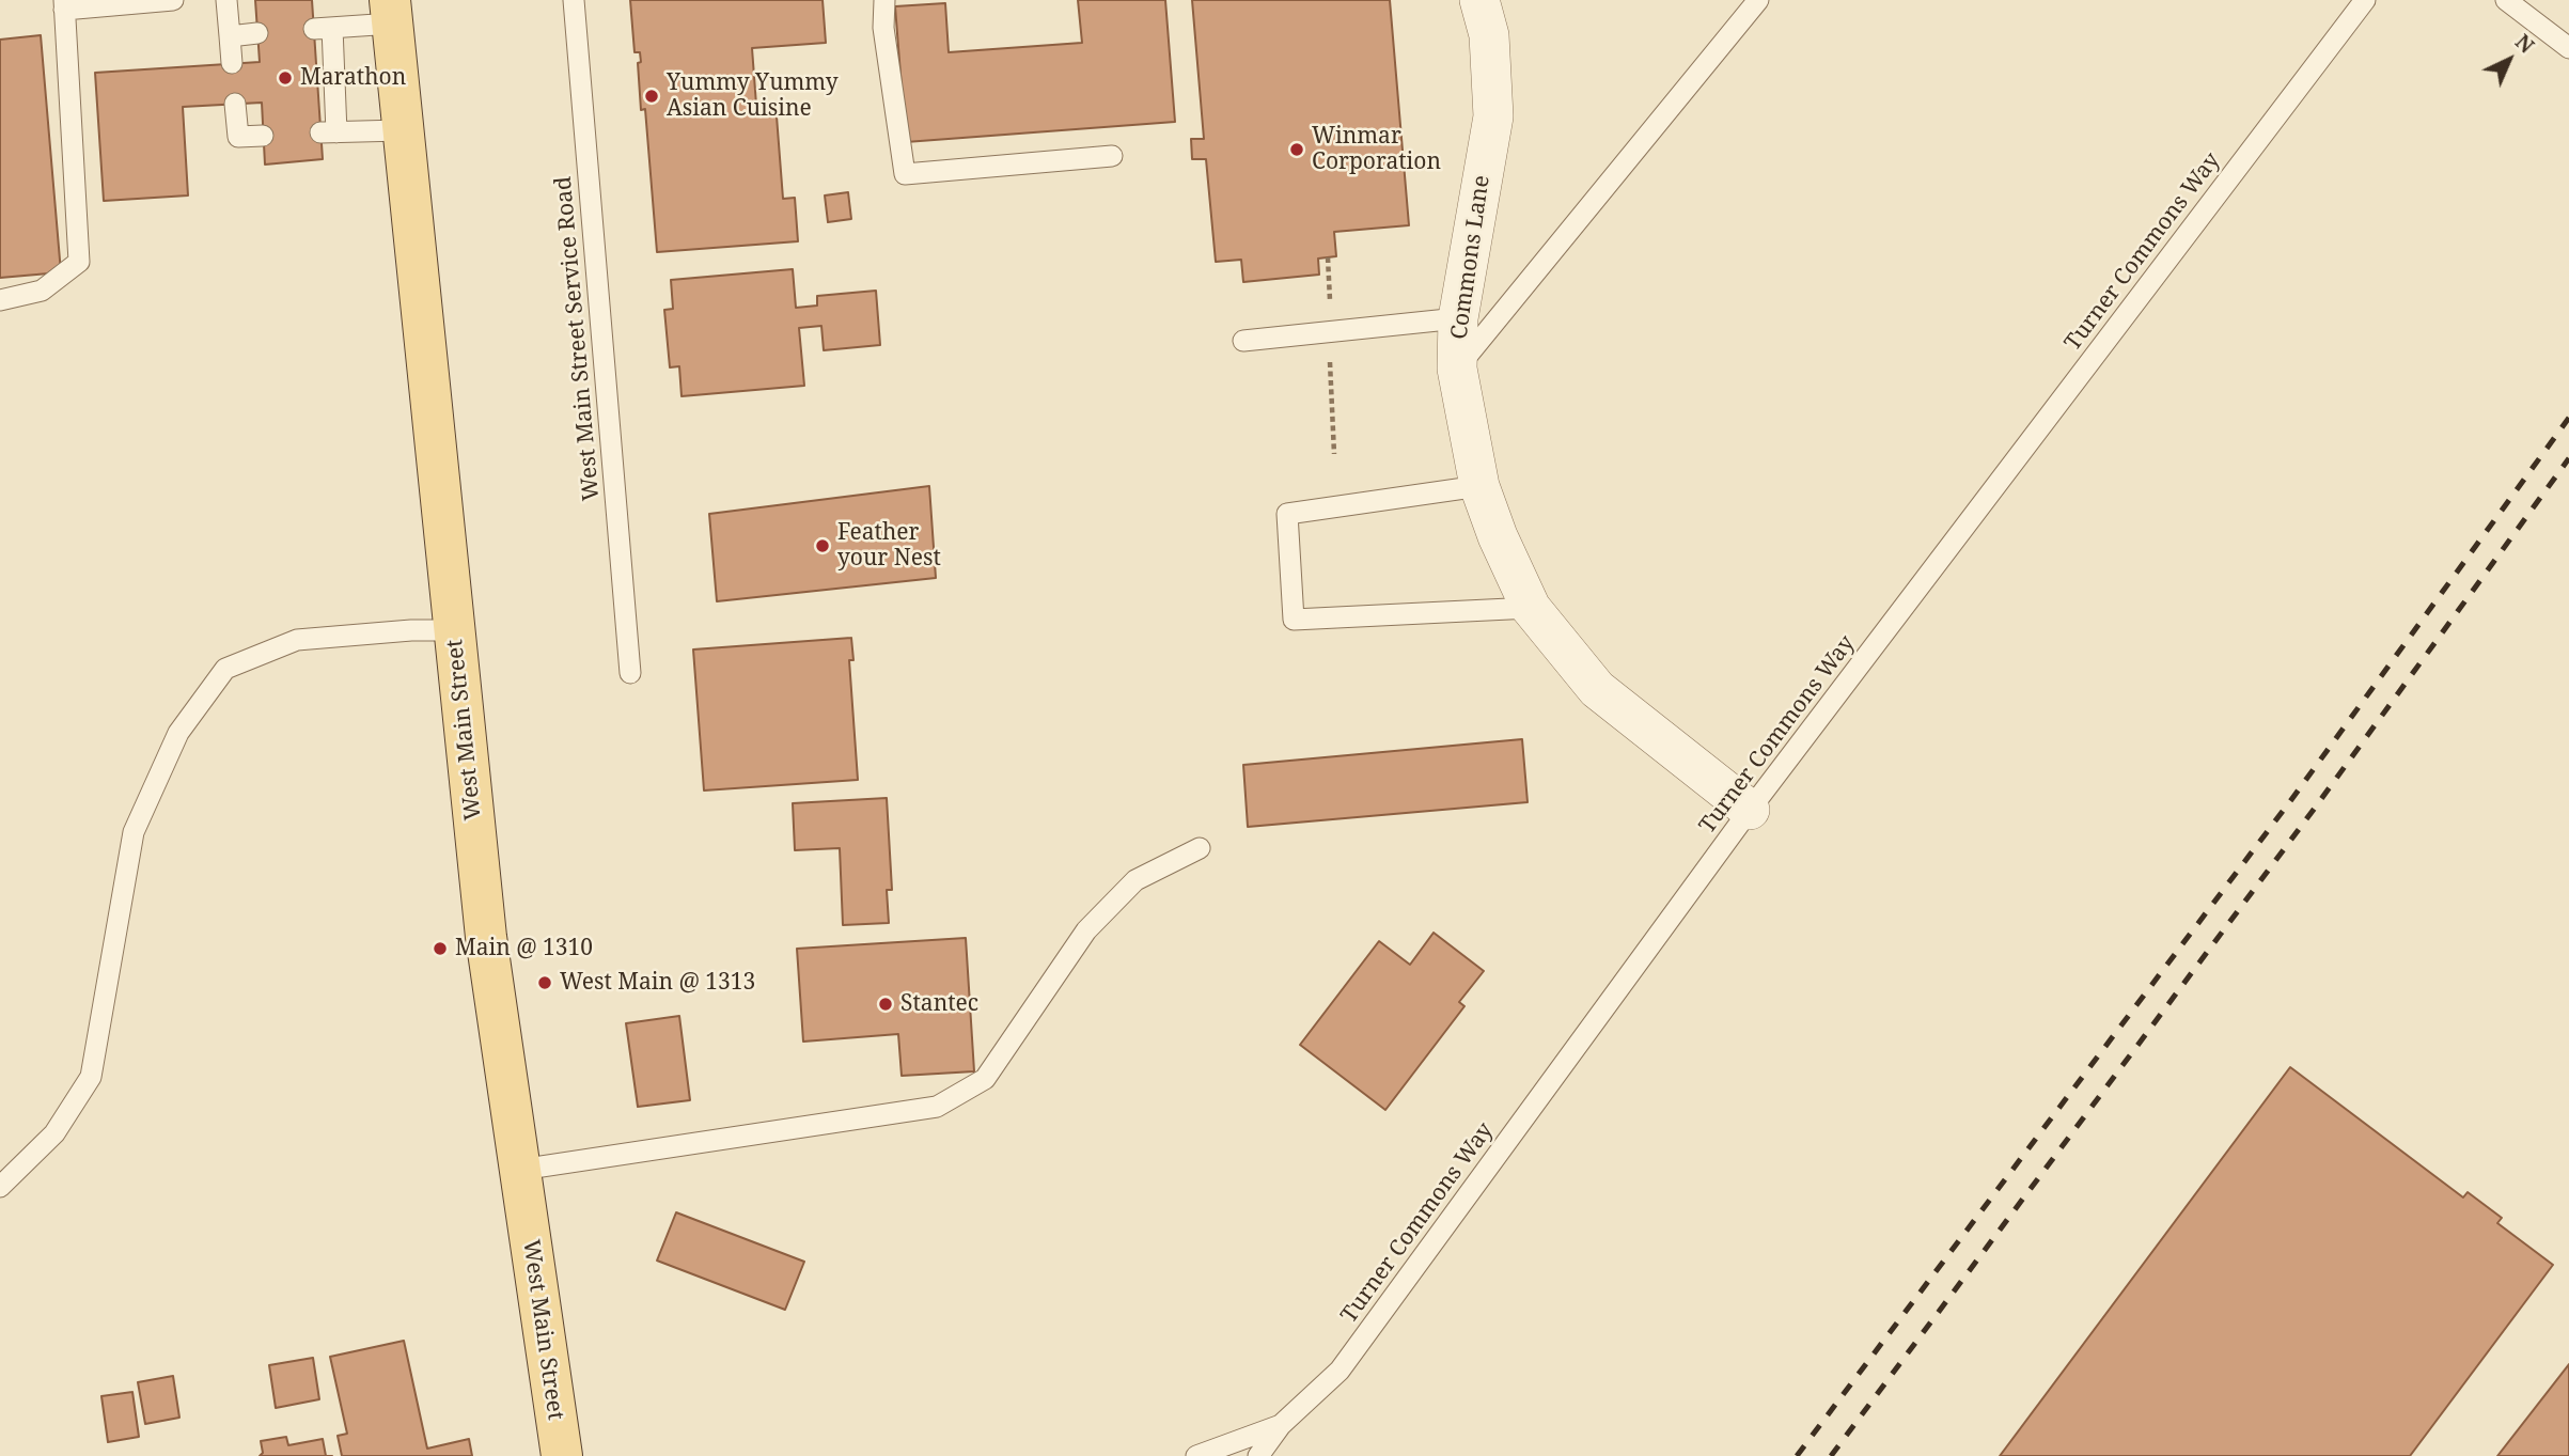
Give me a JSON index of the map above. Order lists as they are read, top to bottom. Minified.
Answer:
{"streets":{"main road":["West Main Street"],"street":["Commons Lane"],"lane":["Turner Commons Way","West Main Street Service Road"]},"crossings":[["Turner Commons Way","Commons Lane"]],"places":["Marathon","Yummy Yummy Asian Cuisine","Winmar Corporation","Feather your Nest","Main @ 1310","West Main @ 1313","Stantec"],"north":"top right"}
